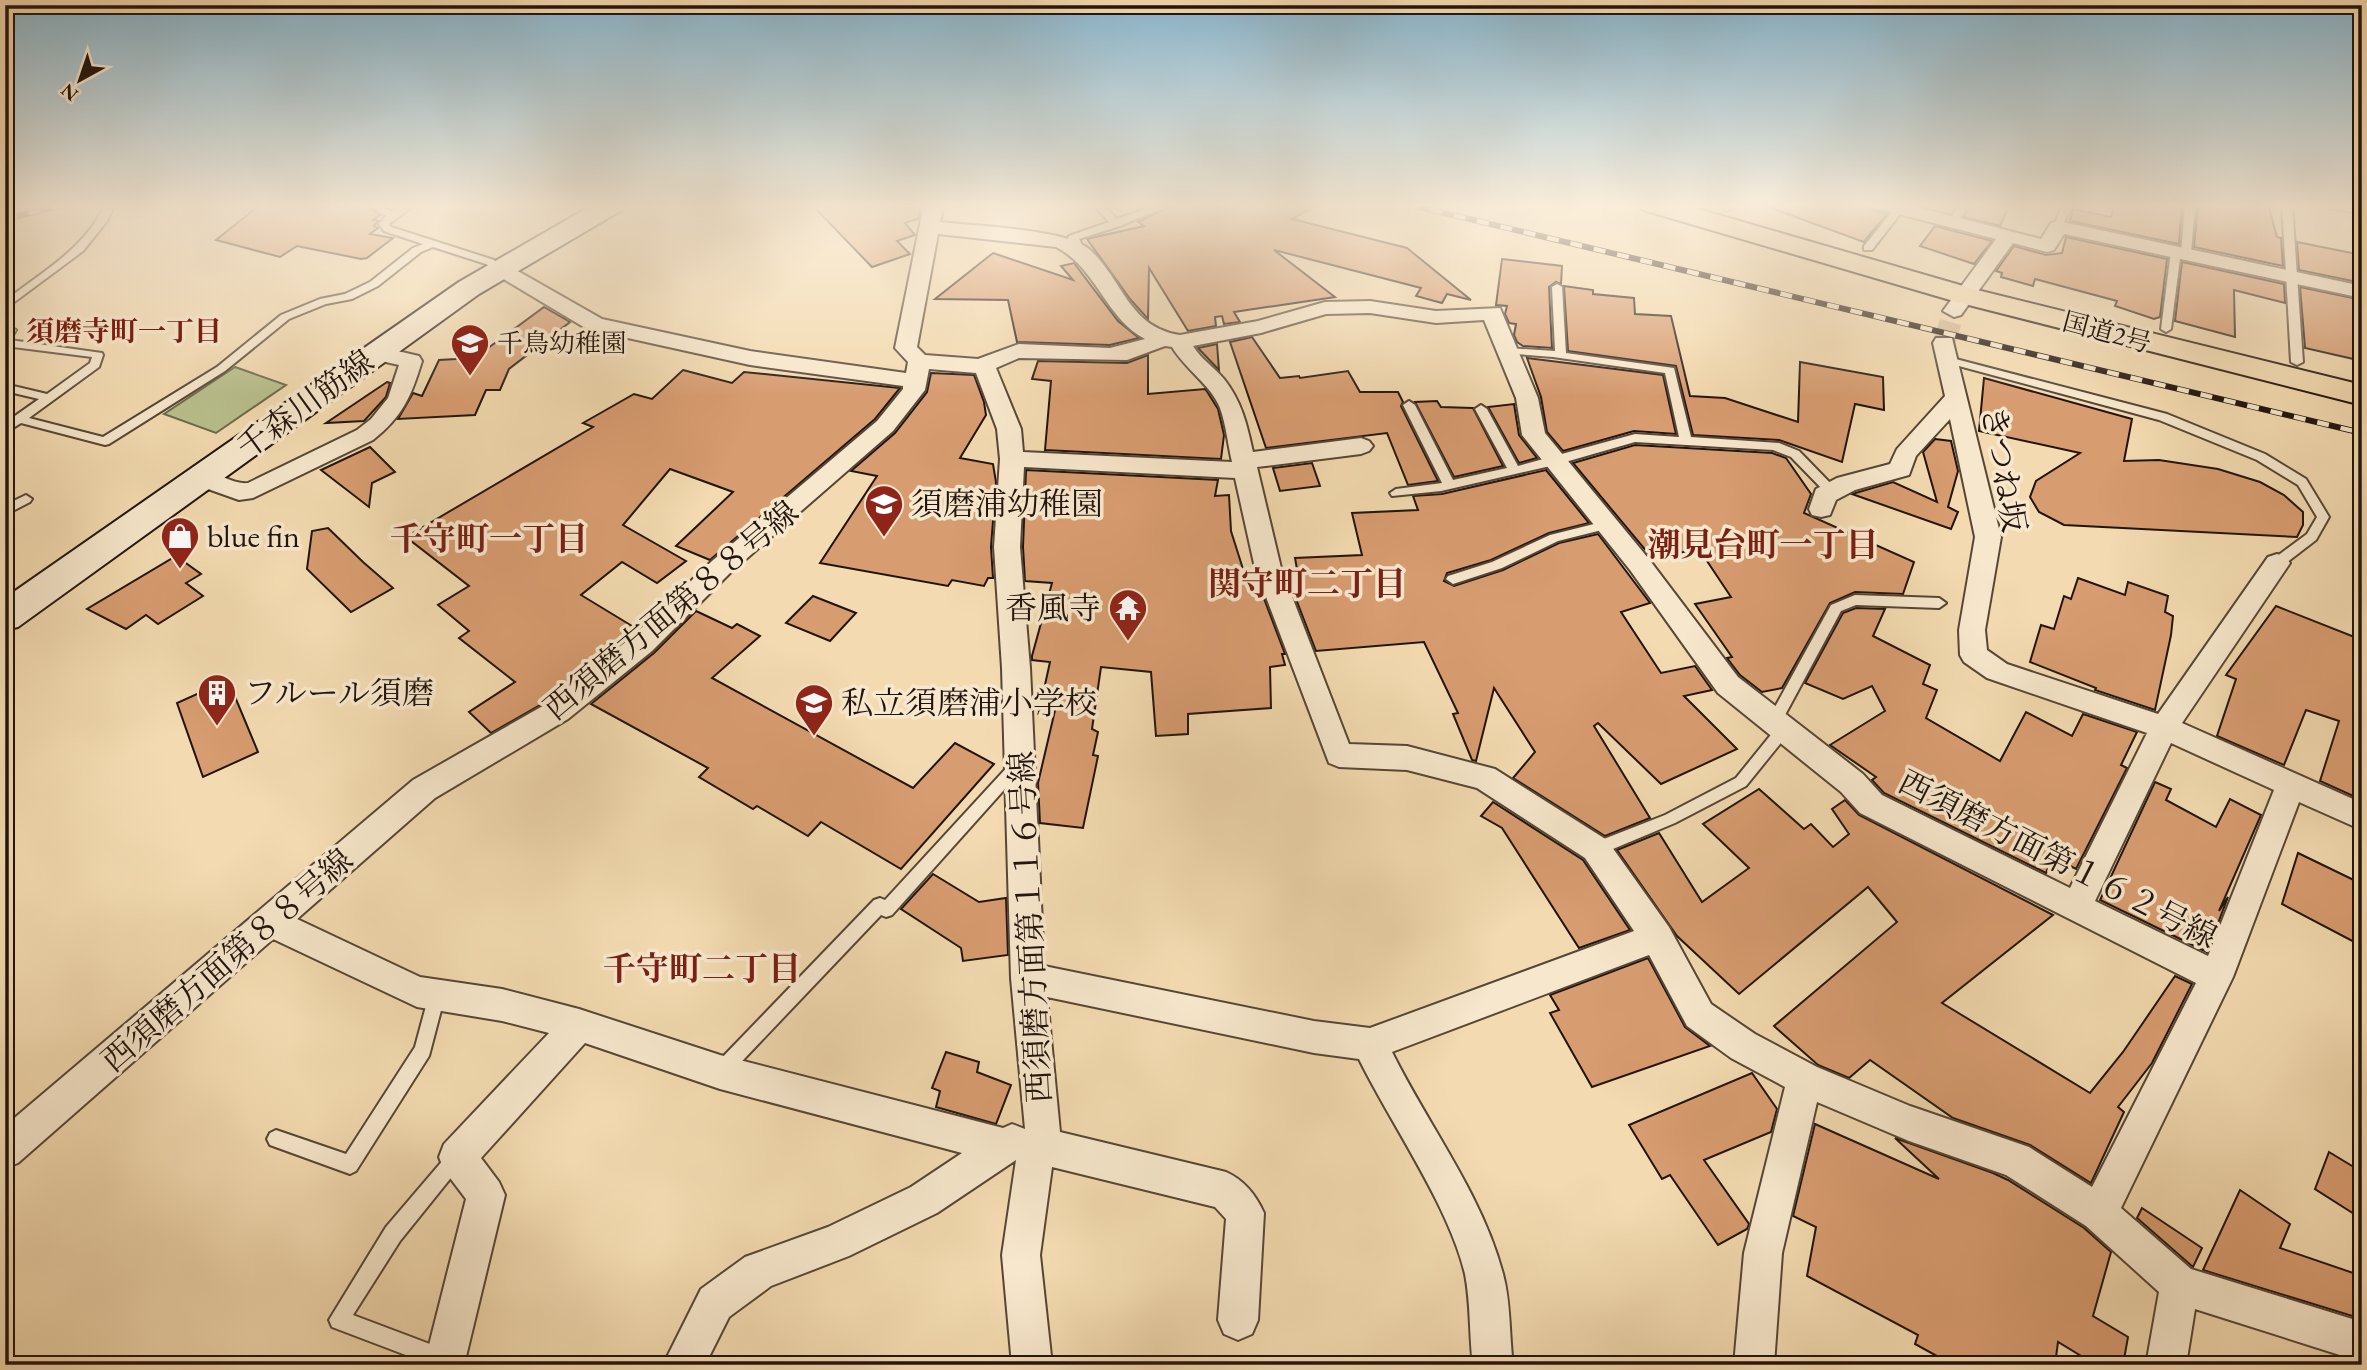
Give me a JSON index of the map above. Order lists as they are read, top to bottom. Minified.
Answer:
{"streets":{"highway":["国道2号"],"street":["千森川筋線","きつね坂","西須磨方面第８８号線","西須磨方面第１６２号線","西須磨方面第１１６号線"]},"districts":["須磨寺町一丁目","千守町一丁目","潮見台町一丁目","関守町二丁目","千守町二丁目"],"places":{"school or university":["千鳥幼稚園","須磨浦幼稚園","私立須磨浦小学校"],"shop":["blue fin"],"temple":["香風寺"],"building":["フルール須磨"]},"north":"bottom left"}
